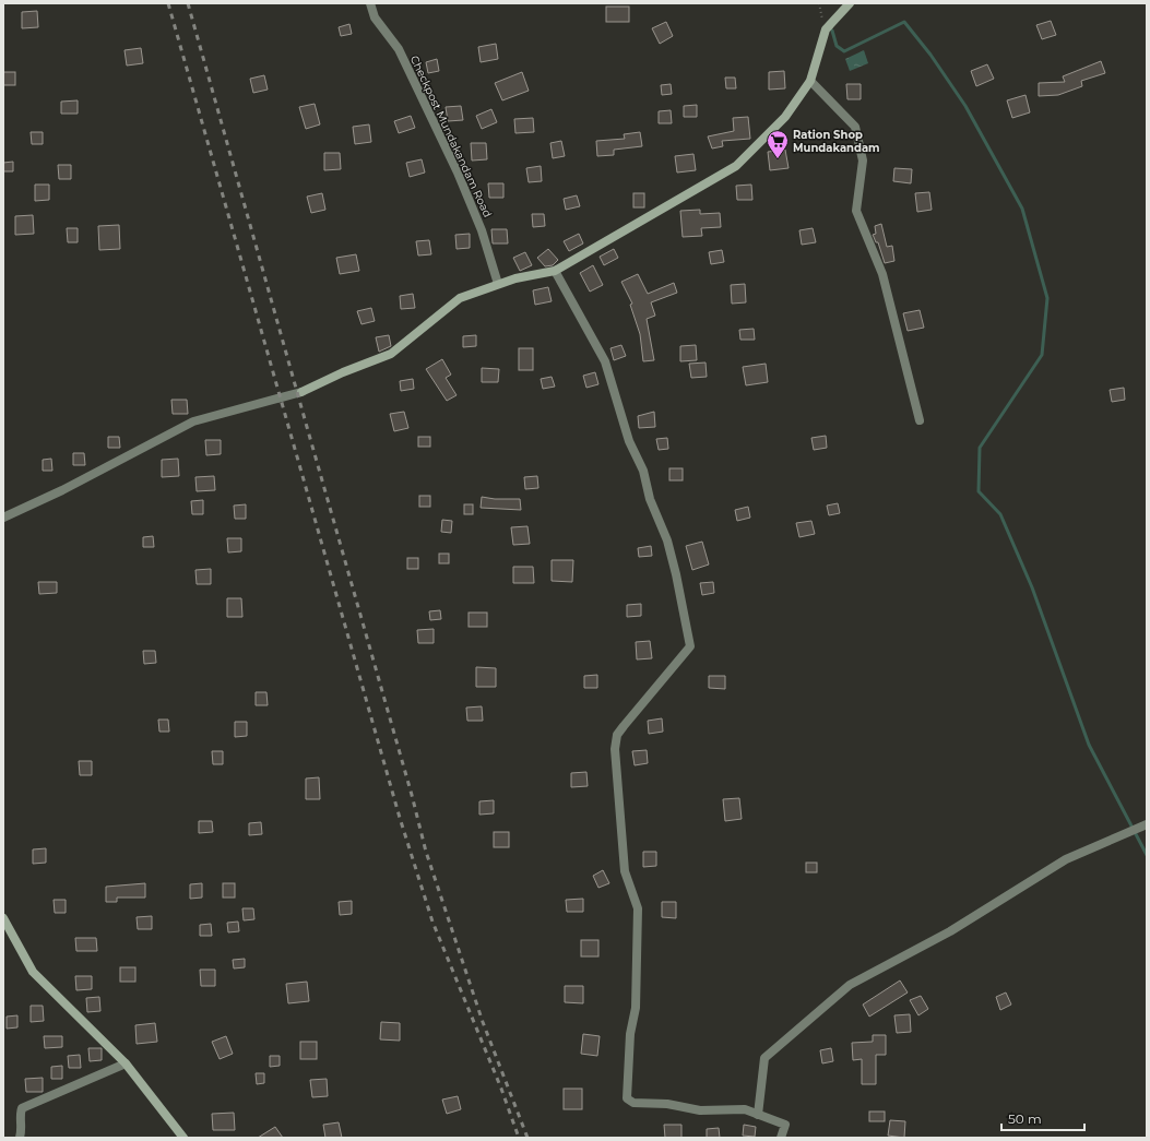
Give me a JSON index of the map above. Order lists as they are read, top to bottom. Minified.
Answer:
{"streets":{"street":["Checkpost Mundakandam Road"]},"places":{"supermarket":["Ration Shop Mundakandam"]},"scale_bar":"50 m"}
